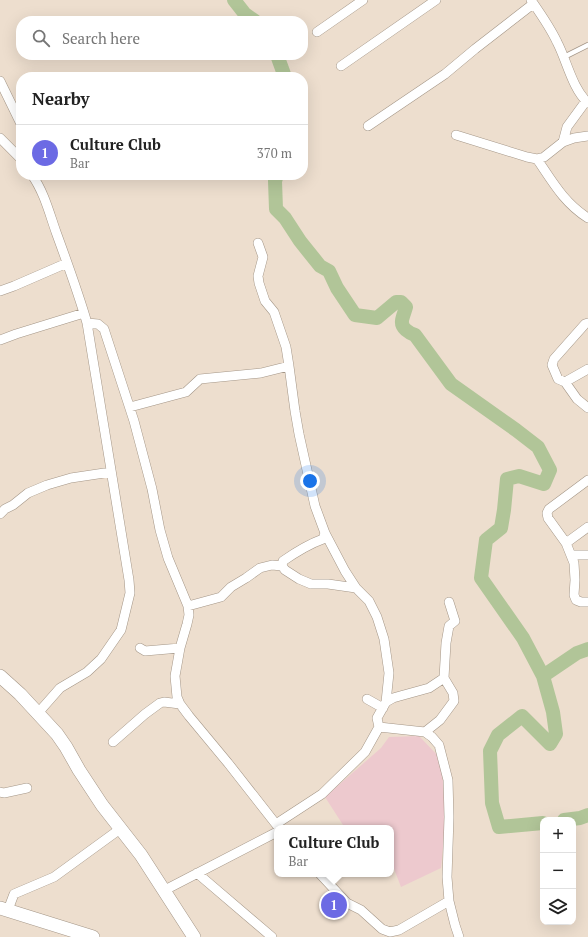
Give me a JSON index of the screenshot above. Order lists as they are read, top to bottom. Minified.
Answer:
{"page":{"search":"Search here","heading":"Nearby","list":[{"mark":"1","name":"Culture Club","note":"Bar","value":"370 m"}],"map_buttons":["+","−"],"popup":["Culture Club","Bar"],"pins":"1"}}
